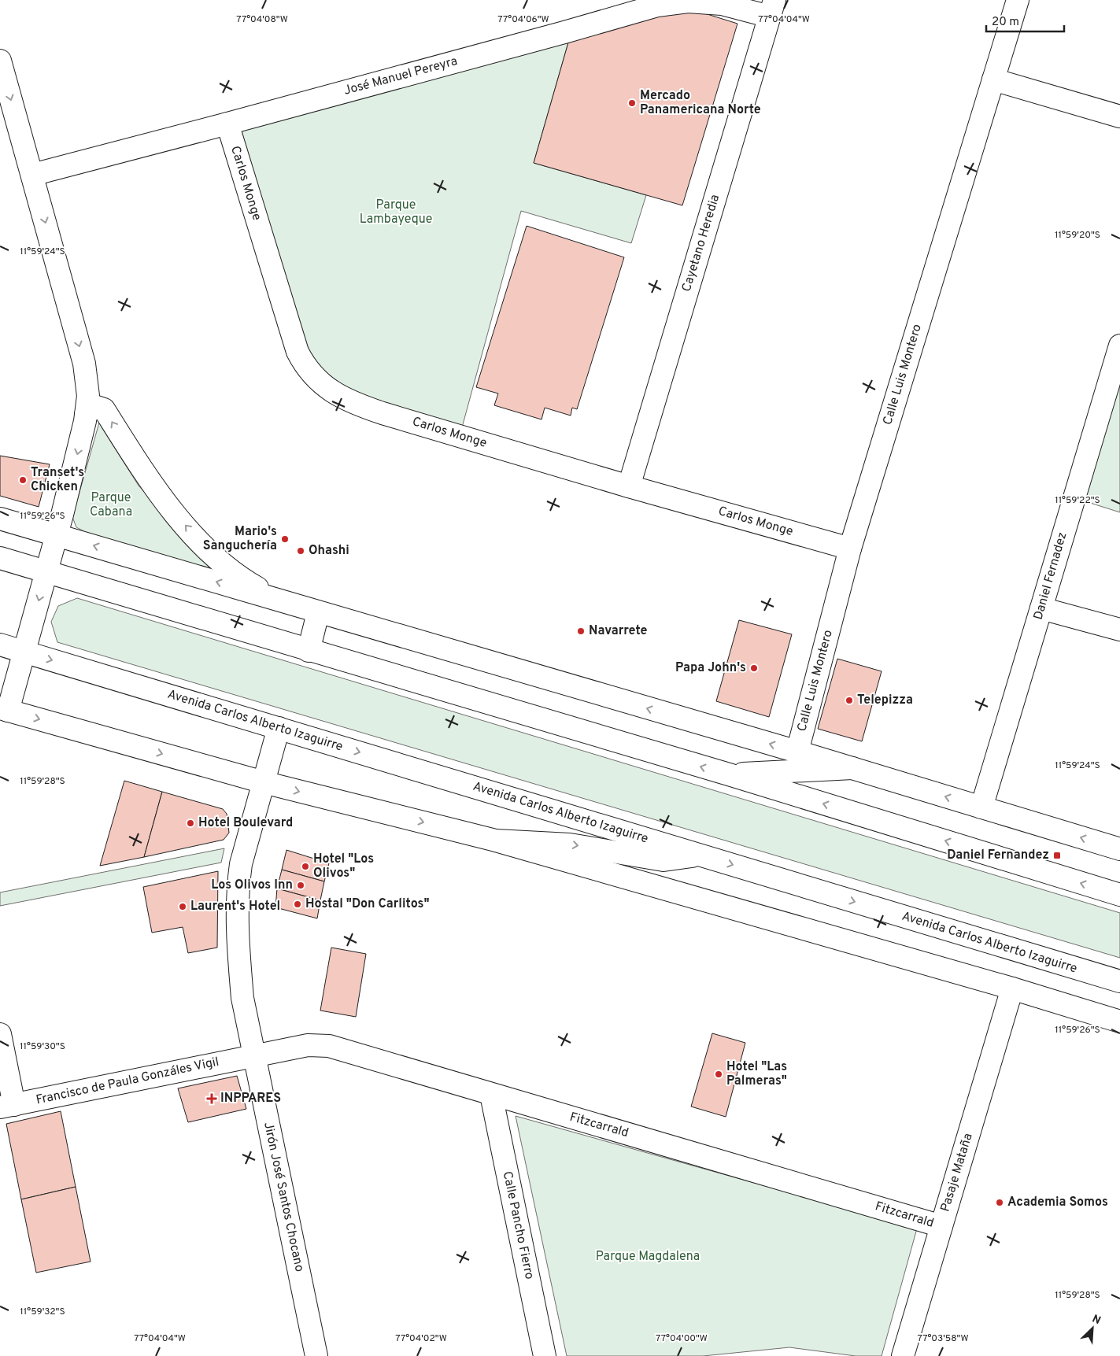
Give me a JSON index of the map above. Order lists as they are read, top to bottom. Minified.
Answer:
{"streets":{"street":["José Manuel Pereyra","Carlos Monge","Cayetano Heredia","Calle Luis Montero","Daniel Fernadez","Avenida Carlos Alberto Izaguirre","Francisco de Paula Gonzáles Vigil","Fitzcarrald","Pasaje Mataña","Jirón José Santos Chocano","Calle Pancho Fierro"]},"crossings":[["José Manuel Pereyra","Carlos Monge"],["José Manuel Pereyra","Cayetano Heredia"],["Carlos Monge","Cayetano Heredia"],["Carlos Monge","Calle Luis Montero"],["Avenida Carlos Alberto Izaguirre","Jirón José Santos Chocano"],["Francisco de Paula Gonzáles Vigil","Fitzcarrald"],["Francisco de Paula Gonzáles Vigil","Jirón José Santos Chocano"],["Fitzcarrald","Pasaje Mataña"],["Fitzcarrald","Jirón José Santos Chocano"],["Fitzcarrald","Calle Pancho Fierro"]],"parks":["Parque Lambayeque","Parque Cabana","Parque Magdalena"],"places":{"other":["Mercado Panamericana Norte","Transet's Chicken","Mario's Sanguchería","Ohashi","Navarrete","Papa John's","Telepizza","Hotel Boulevard","Hotel \"Los Olivos\"","Los Olivos Inn","Hostal \"Don Carlitos\"","Laurent's Hotel","Hotel \"Las Palmeras\"","Academia Somos"],"transit":["Daniel Fernandez"],"health":["INPPARES"]},"scale_bar":"20 m","north":"top right","coordinates":["77°04'08\"W","77°04'06\"W","77°04'04\"W","11°59'20\"S","11°59'24\"S","11°59'22\"S","11°59'26\"S","11°59'28\"S","11°59'30\"S","11°59'32\"S","77°04'02\"W","77°04'00\"W","77°03'58\"W"]}
